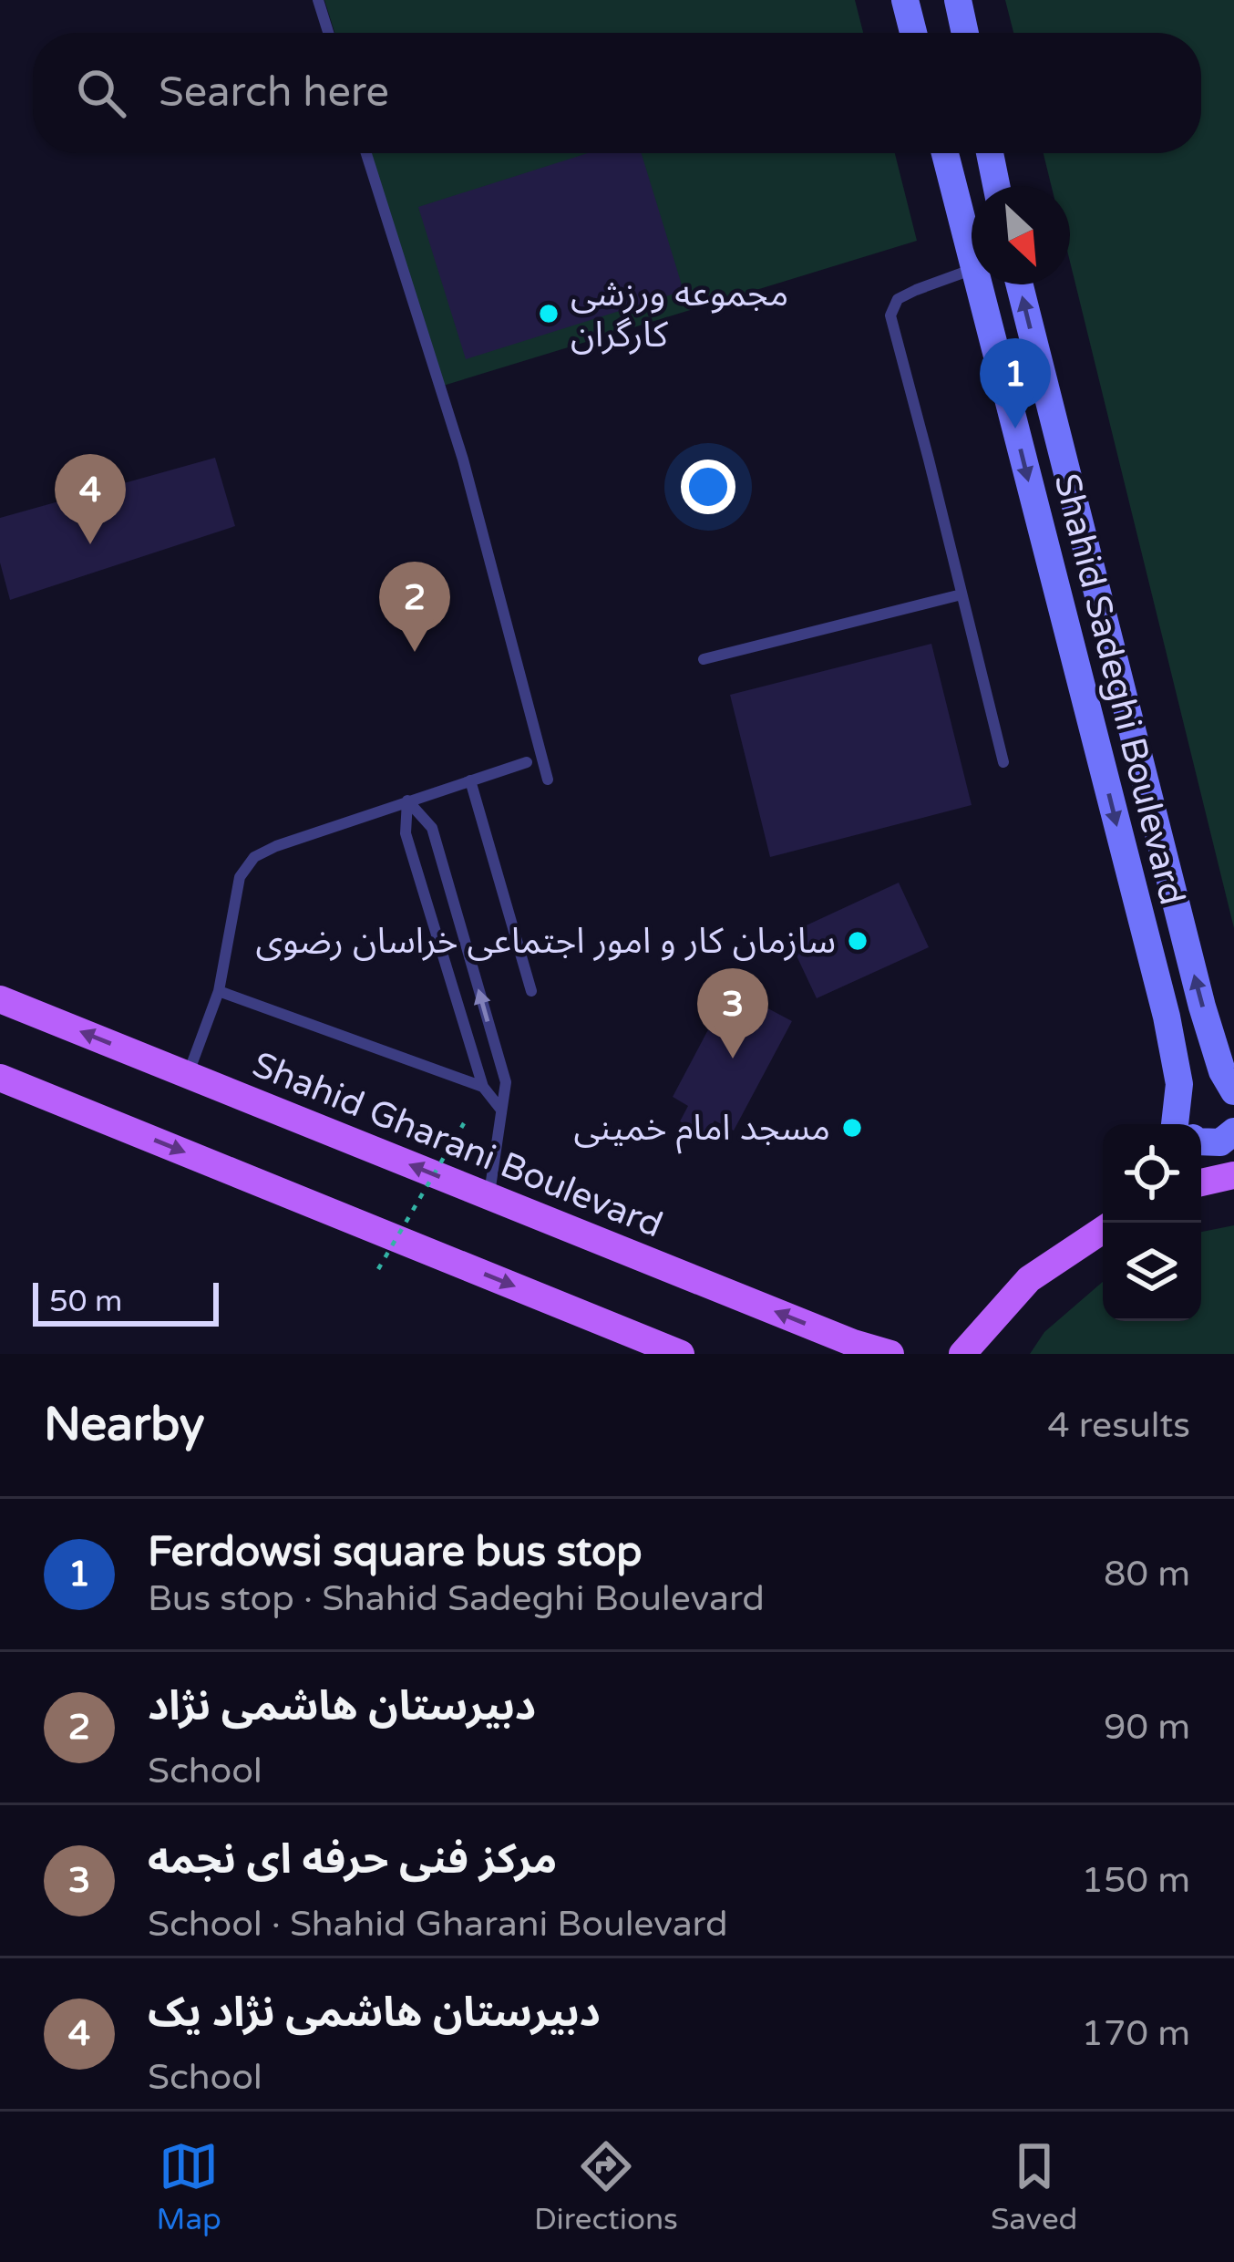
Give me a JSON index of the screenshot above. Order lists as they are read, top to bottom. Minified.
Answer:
{"streets":{"main road":["Shahid Sadeghi Boulevard","Shahid Gharani Boulevard"]},"places":["مجموعه ورزشی کارگران","سازمان کار و امور اجتماعی خراسان رضوی","مسجد امام خمینی"],"scale_bar":"50 m","north":"bottom right","page":{"search":"Search here","pins":["1","4","2","3"],"scale":"50 m","heading":["Nearby","4 results"],"list":[{"mark":"1","name":"Ferdowsi square bus stop","note":"Bus stop · Shahid Sadeghi Boulevard","value":"80 m"},{"mark":"2","name":"دبیرستان هاشمی نژاد","note":"School","value":"90 m"},{"mark":"3","name":"مرکز فنی حرفه ای نجمه","note":"School · Shahid Gharani Boulevard","value":"150 m"},{"mark":"4","name":"دبیرستان هاشمی نژاد یک","note":"School","value":"170 m"}],"nav":["Map","Directions","Saved"]}}
